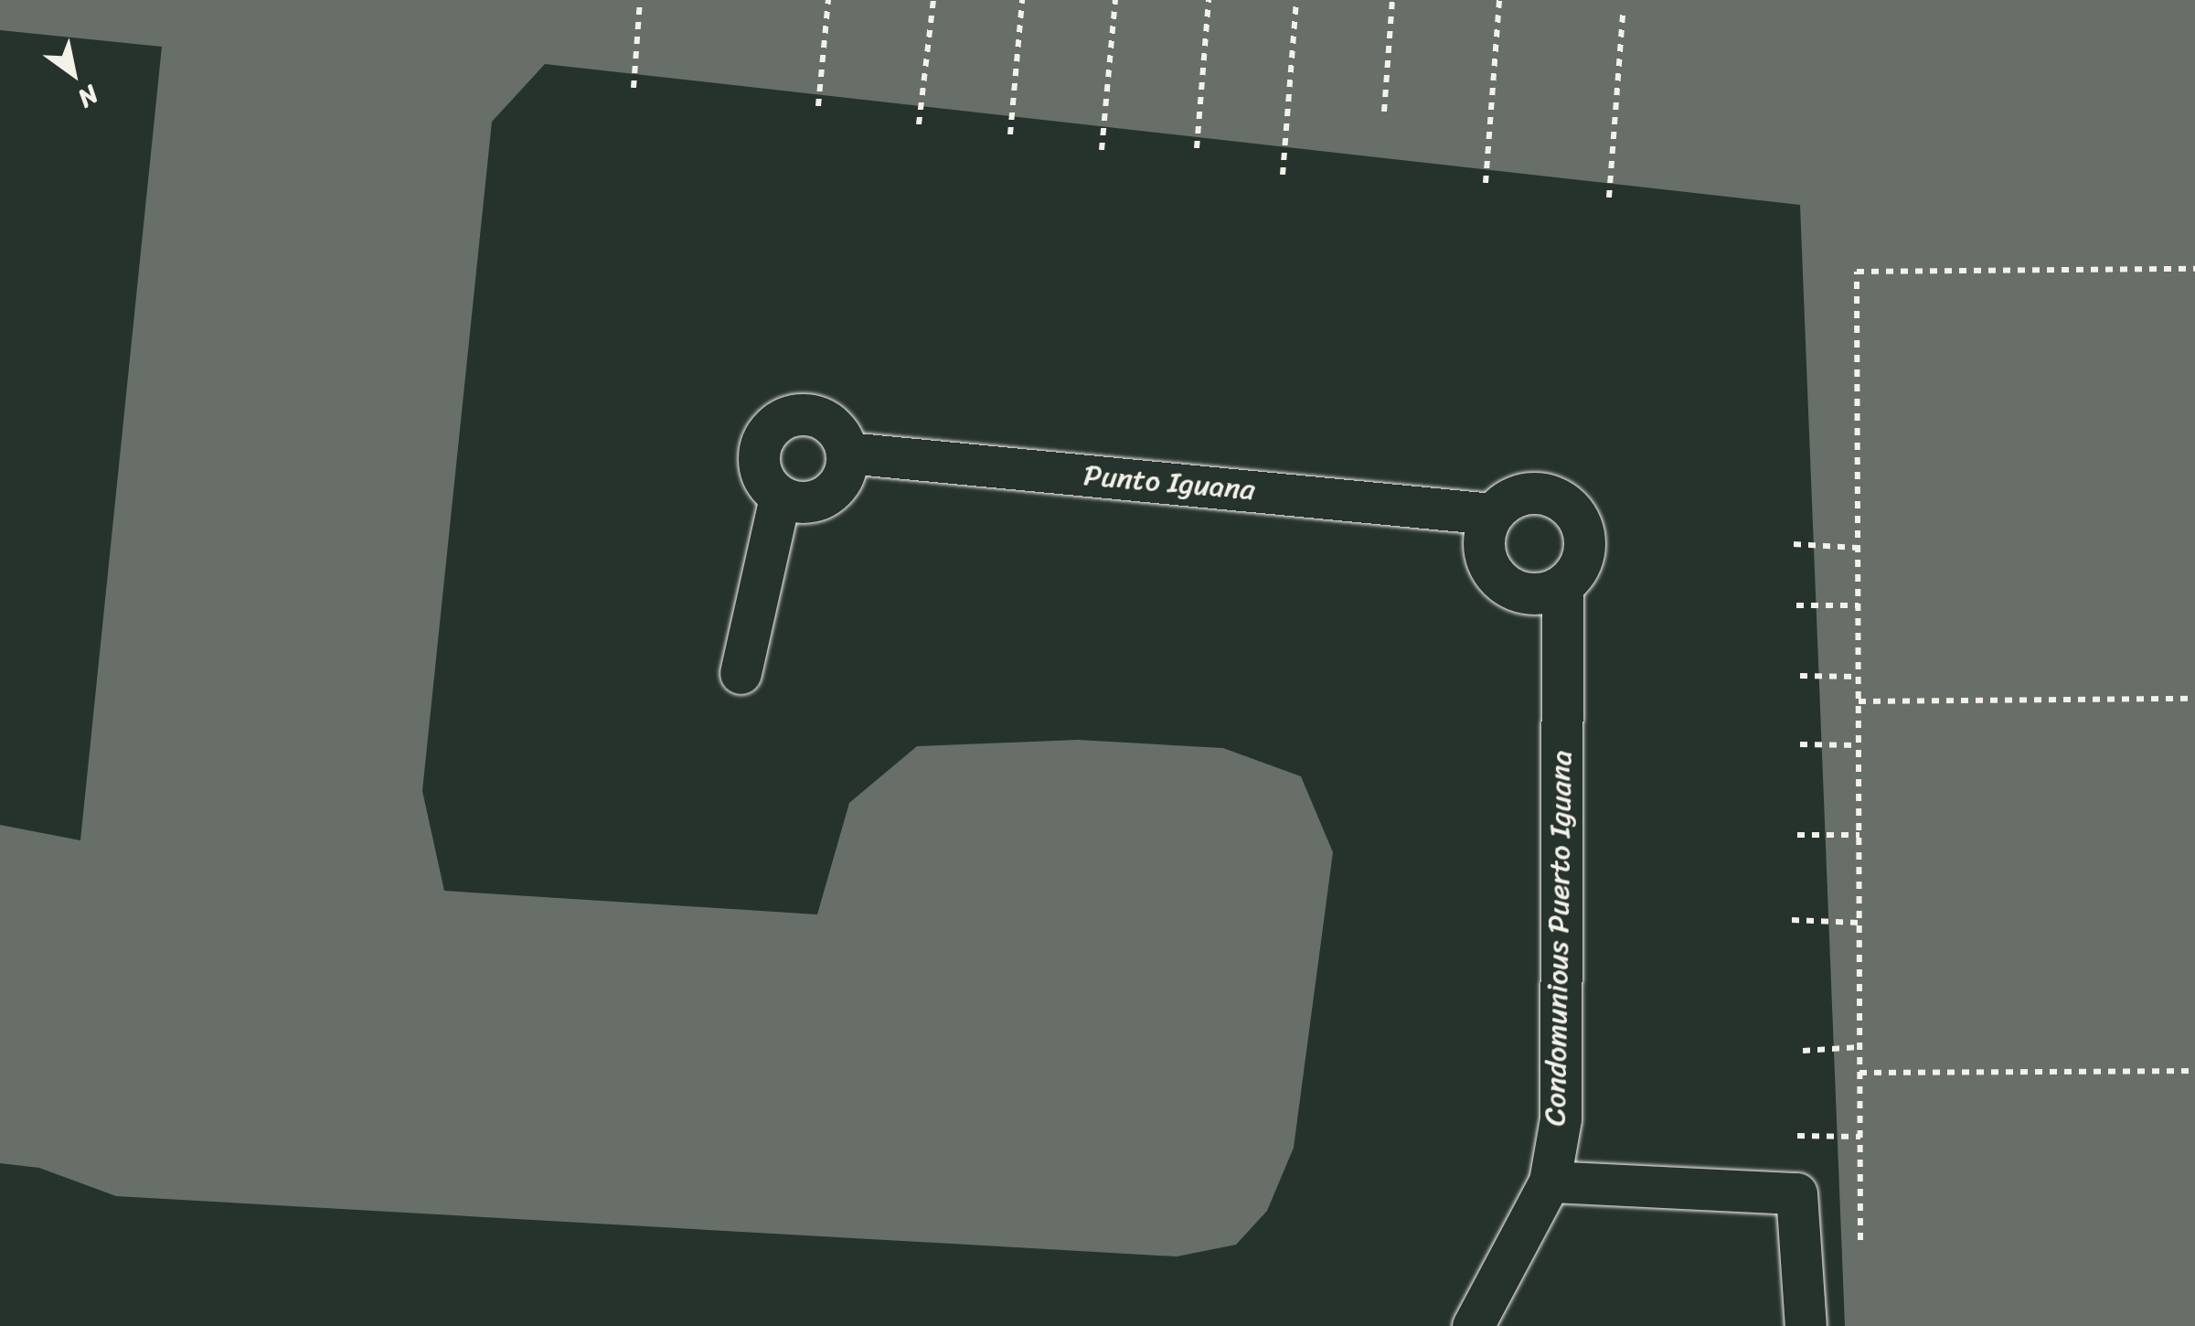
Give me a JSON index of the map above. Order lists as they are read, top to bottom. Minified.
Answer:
{"streets":{"street":["Punto Iguana","Condomunious Puerto Iguana"]},"crossings":[["Punto Iguana","Condomunious Puerto Iguana"]],"north":"bottom right"}
